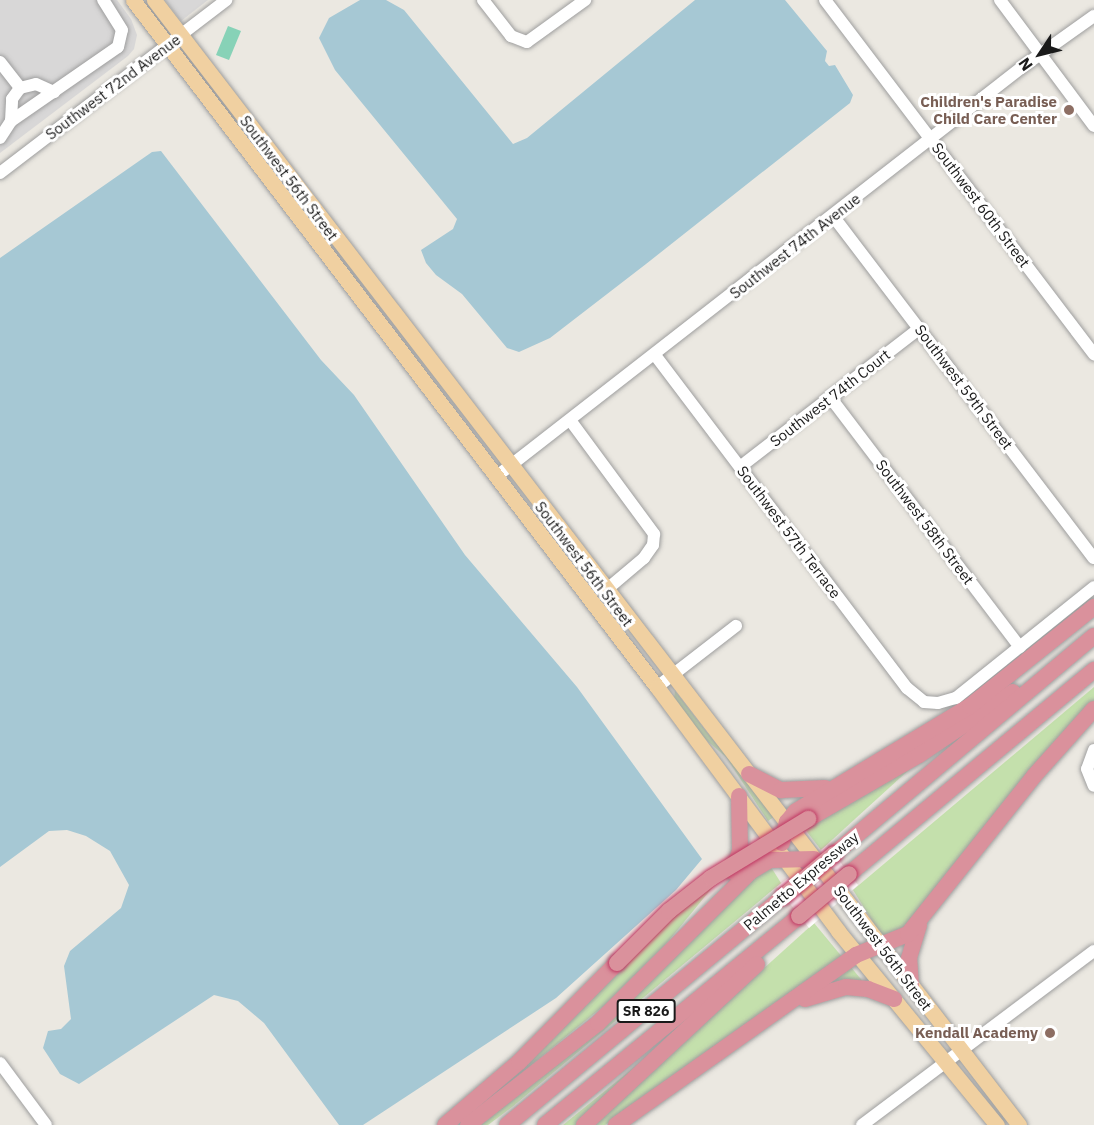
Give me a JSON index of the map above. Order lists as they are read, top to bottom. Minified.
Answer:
{"streets":{"highway":["Palmetto Expressway","SR 826"],"main road":["Southwest 56th Street"],"street":["Southwest 72nd Avenue","Southwest 60th Street","Southwest 74th Avenue","Southwest 59th Street","Southwest 74th Court","Southwest 58th Street","Southwest 57th Terrace"]},"crossings":[["Southwest 72nd Avenue","Southwest 56th Street"],["Southwest 56th Street","Southwest 74th Avenue"],["Southwest 60th Street","Southwest 74th Avenue"],["Southwest 74th Avenue","Southwest 59th Street"],["Southwest 74th Avenue","Southwest 57th Terrace"],["Southwest 59th Street","Southwest 74th Court"],["Southwest 74th Court","Southwest 58th Street"],["Southwest 74th Court","Southwest 57th Terrace"],["Southwest 58th Street","Southwest 57th Terrace"]],"places":["Children's Paradise Child Care Center","Kendall Academy"],"north":"bottom left"}
